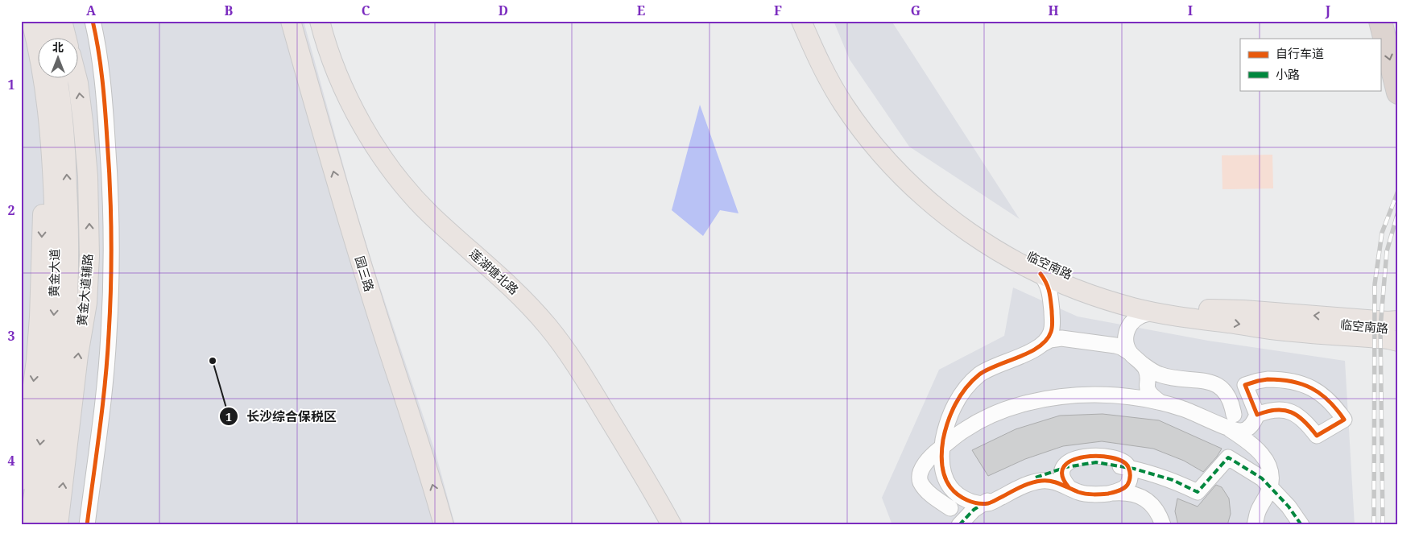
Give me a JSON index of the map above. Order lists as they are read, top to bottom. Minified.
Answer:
{"streets":{"main road":["临空南路","莲湖塘北路","黄金大道","园三路","黄金大道辅路"]},"places":["长沙综合保税区"],"legend":["自行车道","小路"],"north":"top","grid":{"columns":["A","B","C","D","E","F","G","H","I","J"],"rows":["1","2","3","4"]}}
